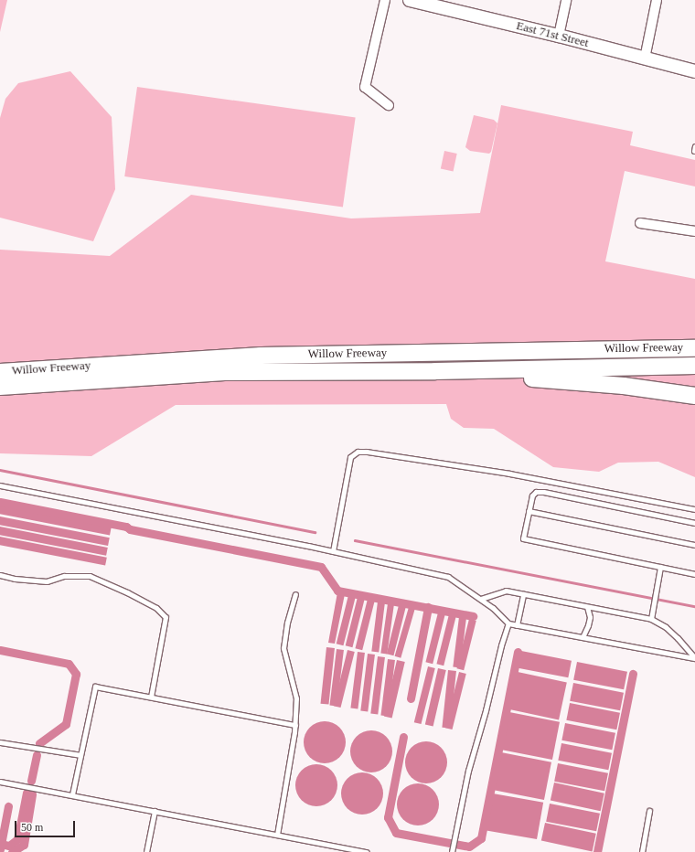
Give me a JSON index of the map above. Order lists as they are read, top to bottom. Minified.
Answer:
{"streets":{"highway":["Willow Freeway"],"main road":["East 71st Street"]},"scale_bar":"50 m"}
